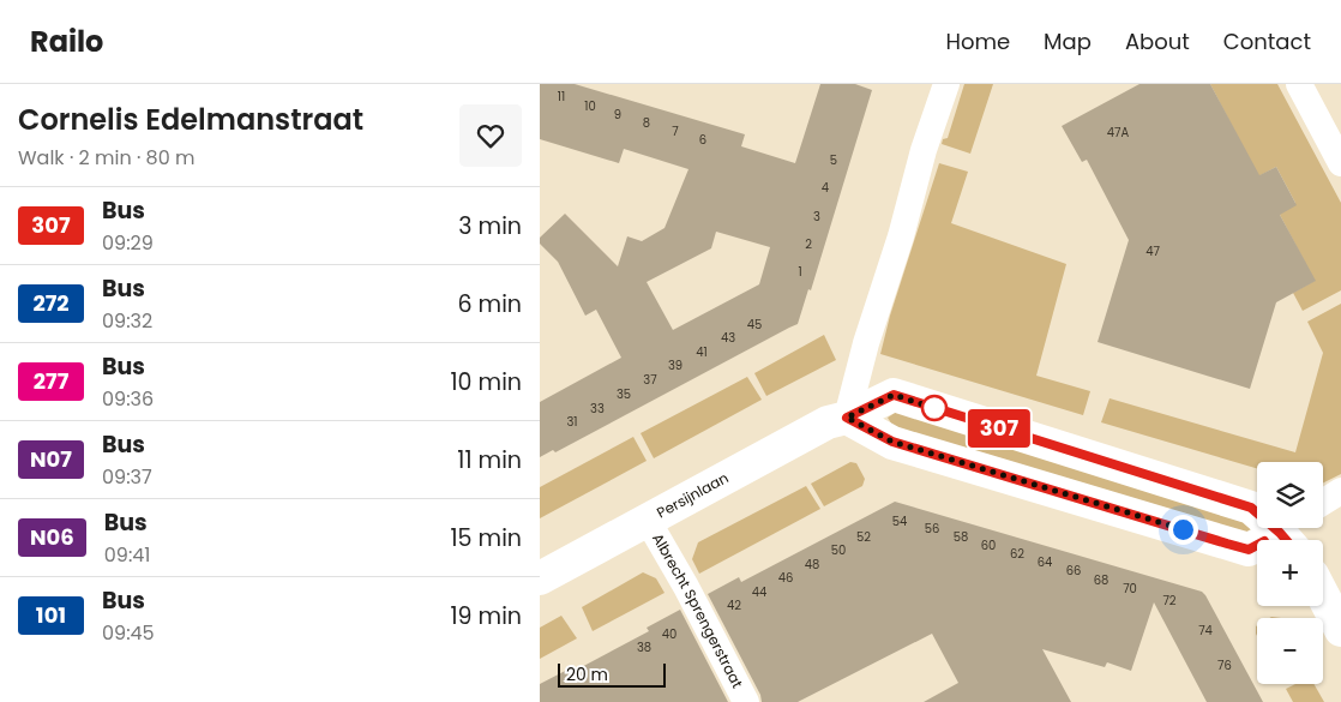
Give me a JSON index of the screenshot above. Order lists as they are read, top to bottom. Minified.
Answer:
{"streets":{"street":["Persijnlaan","Albrecht Sprengerstraat"]},"crossings":[["Persijnlaan","Albrecht Sprengerstraat"]],"lines":["bus line 307"],"house_numbers":["11","10","9","8","7","47A","6","5","4","3","2","47","1","45","43","41","39","37","35","33","31","54","56","52","58","60","50","62","64","48","66","46","68","70","44","72","42","74","40","38","76"],"scale_bar":"20 m","page":{"header":"Railo","nav":["Home","Map","About","Contact"],"heading":["Cornelis Edelmanstraat","Walk · 2 min · 80 m"],"on_map":"307","list":[{"mark":"307","name":"Bus","note":"09:29","value":"3 min"},{"mark":"272","name":"Bus","note":"09:32","value":"6 min"},{"mark":"277","name":"Bus","note":"09:36","value":"10 min"},{"mark":"N07","name":"Bus","note":"09:37","value":"11 min"},{"mark":"N06","name":"Bus","note":"09:41","value":"15 min"},{"mark":"101","name":"Bus","note":"09:45","value":"19 min"}],"map_buttons":["+","−"],"scale":"20 m"}}
